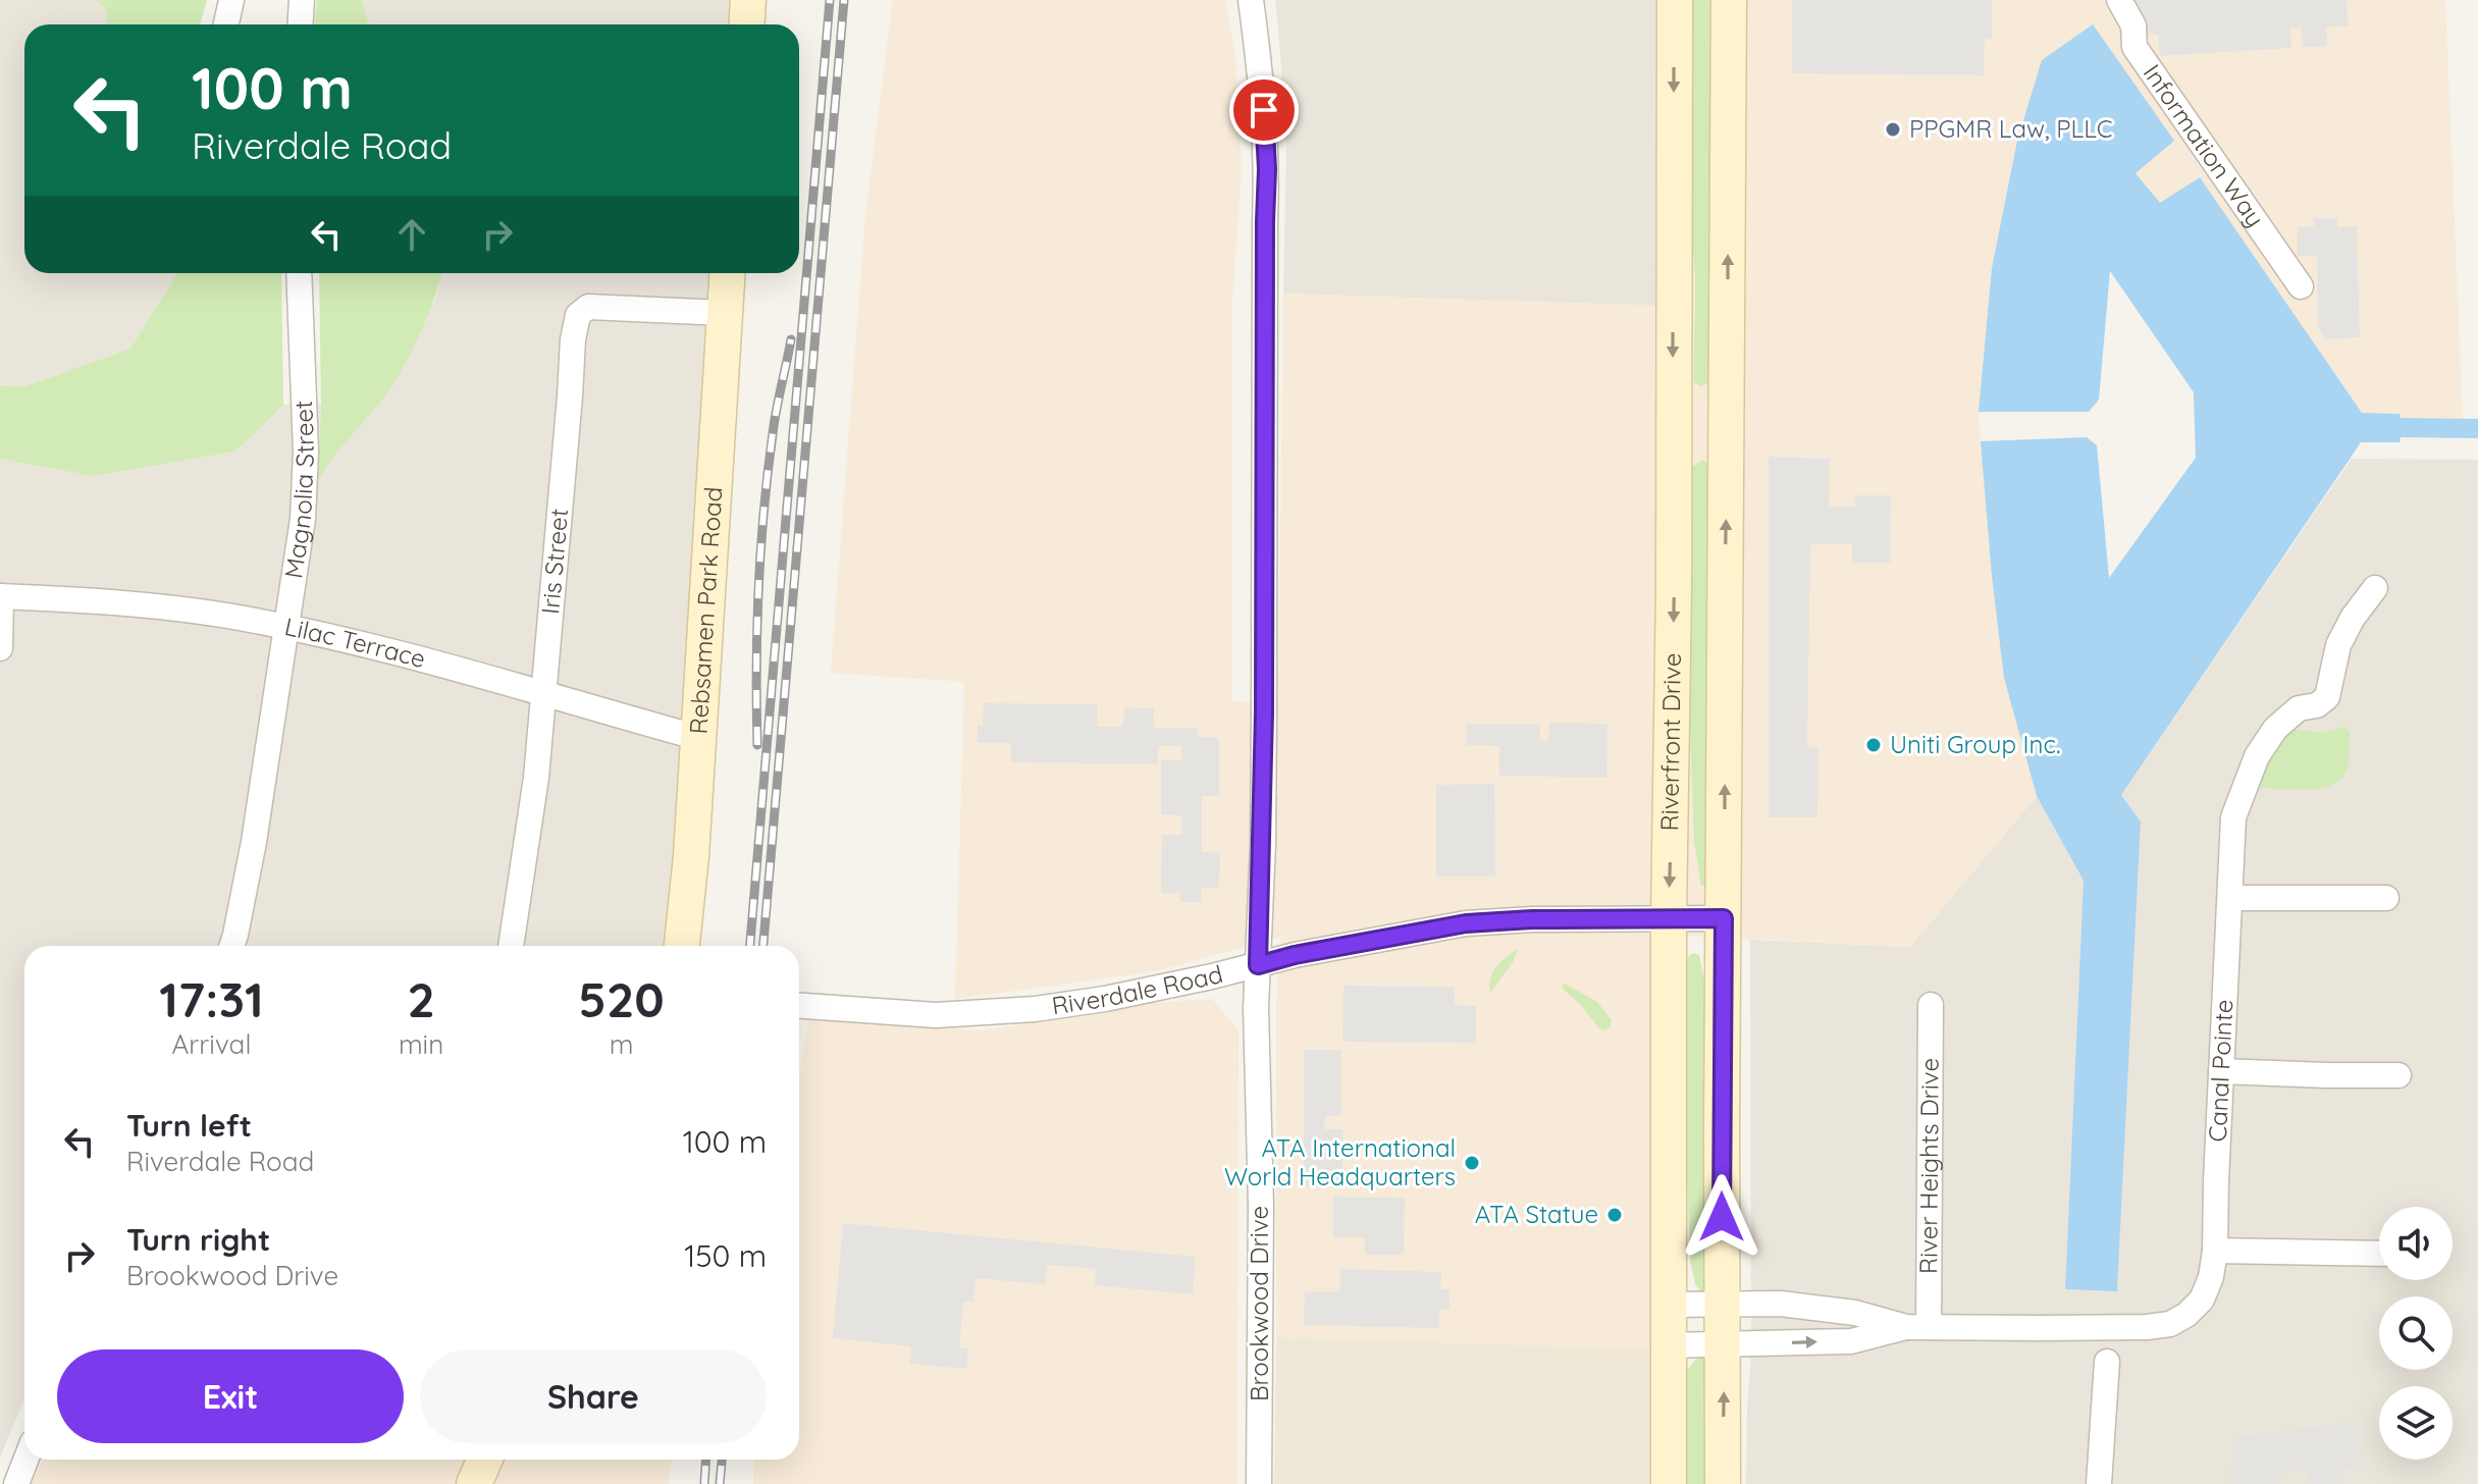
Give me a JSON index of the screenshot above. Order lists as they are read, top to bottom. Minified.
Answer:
{"streets":{"street":["Information Way","Magnolia Street","Iris Street","Rebsamen Park Road","Lilac Terrace","Riverfront Drive","Riverdale Road","Canal Pointe","River Heights Drive","Brookwood Drive"]},"crossings":[["Magnolia Street","Lilac Terrace"],["Iris Street","Rebsamen Park Road"],["Iris Street","Lilac Terrace"],["Rebsamen Park Road","Lilac Terrace"],["Riverfront Drive","Riverdale Road"],["Riverfront Drive","Canal Pointe"],["Riverdale Road","Brookwood Drive"],["Canal Pointe","River Heights Drive"]],"places":["PPGMR Law, PLLC","Uniti Group Inc.","ATA International World Headquarters","ATA Statue"],"page":{"turn":["100 m","Riverdale Road"],"eta":["17:31","Arrival","2","min","520","m"],"list":[{"name":"Turn left","note":"Riverdale Road","value":"100 m"},{"name":"Turn right","note":"Brookwood Drive","value":"150 m"}],"buttons":["Exit","Share"]}}
